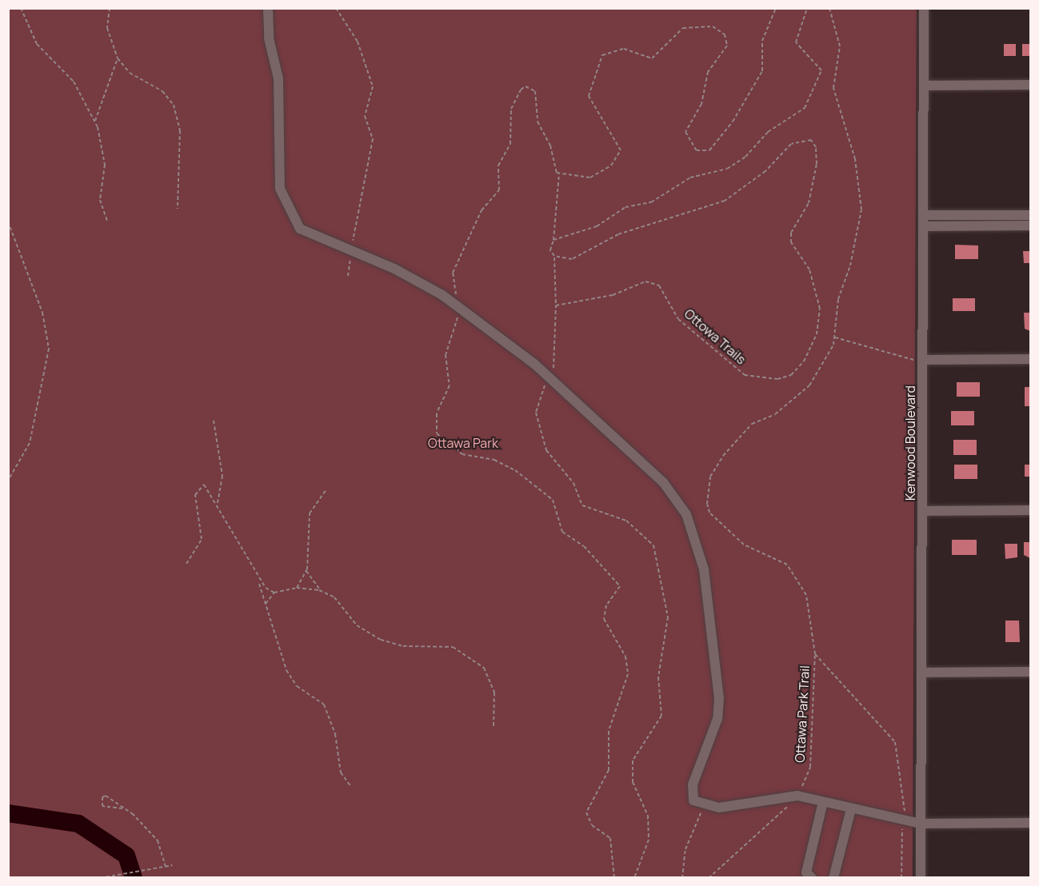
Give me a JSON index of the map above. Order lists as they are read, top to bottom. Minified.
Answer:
{"streets":{"street":["Kenwood Boulevard"],"path":["Ottowa Trails","Ottawa Park Trail"]},"parks":["Ottawa Park"]}
